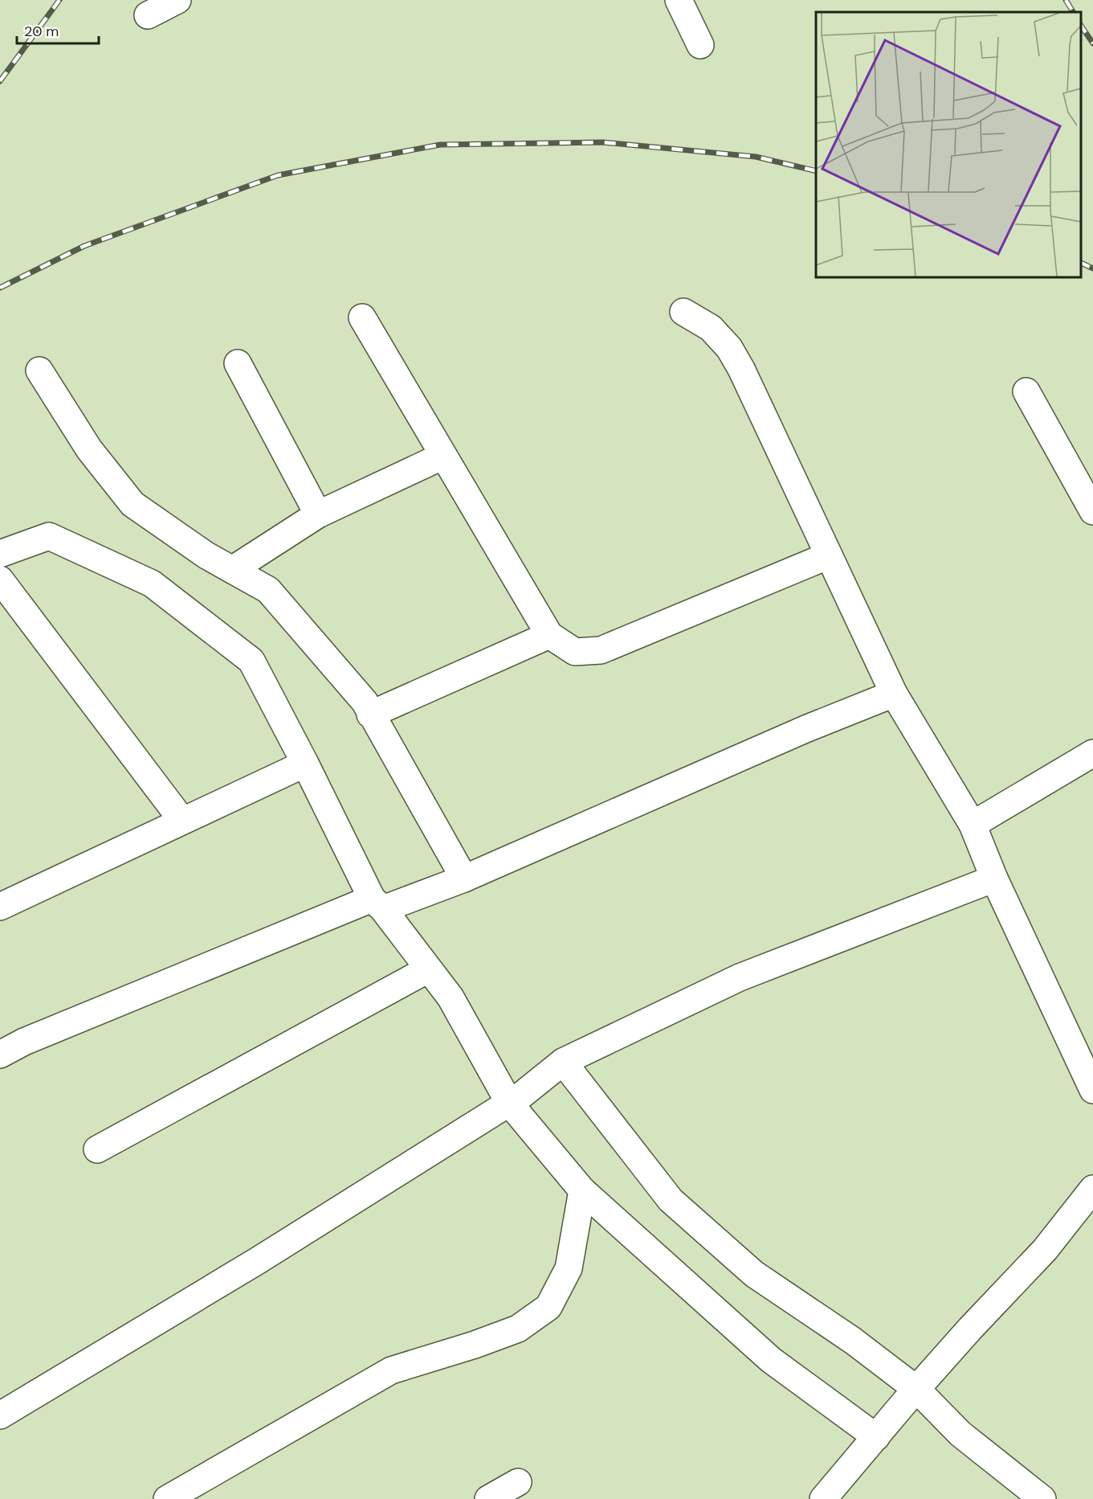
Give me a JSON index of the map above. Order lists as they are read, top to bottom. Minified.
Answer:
{"scale_bar":"20 m"}
